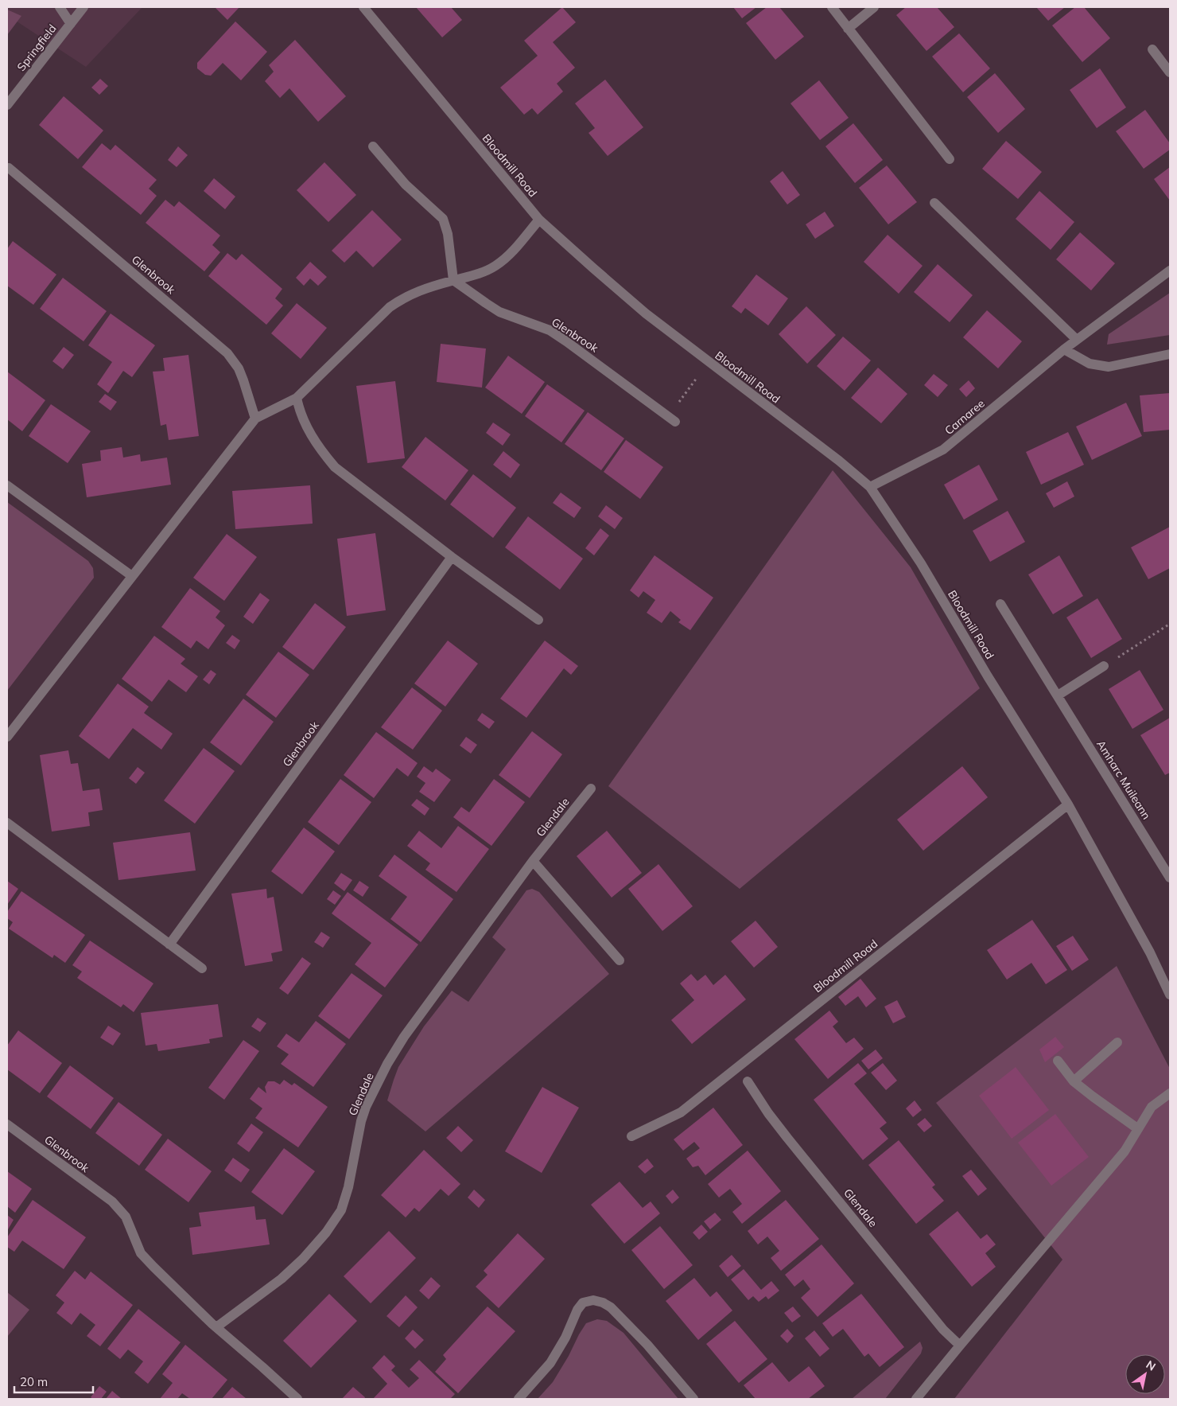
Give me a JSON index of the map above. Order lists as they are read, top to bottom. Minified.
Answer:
{"streets":{"street":["Springfield","Bloodmill Road","Glenbrook","Carnaree","Amharc Muileann","Glendale"]},"crossings":[["Bloodmill Road","Carnaree"],["Glenbrook","Glendale"]],"scale_bar":"20 m","north":"top right"}
